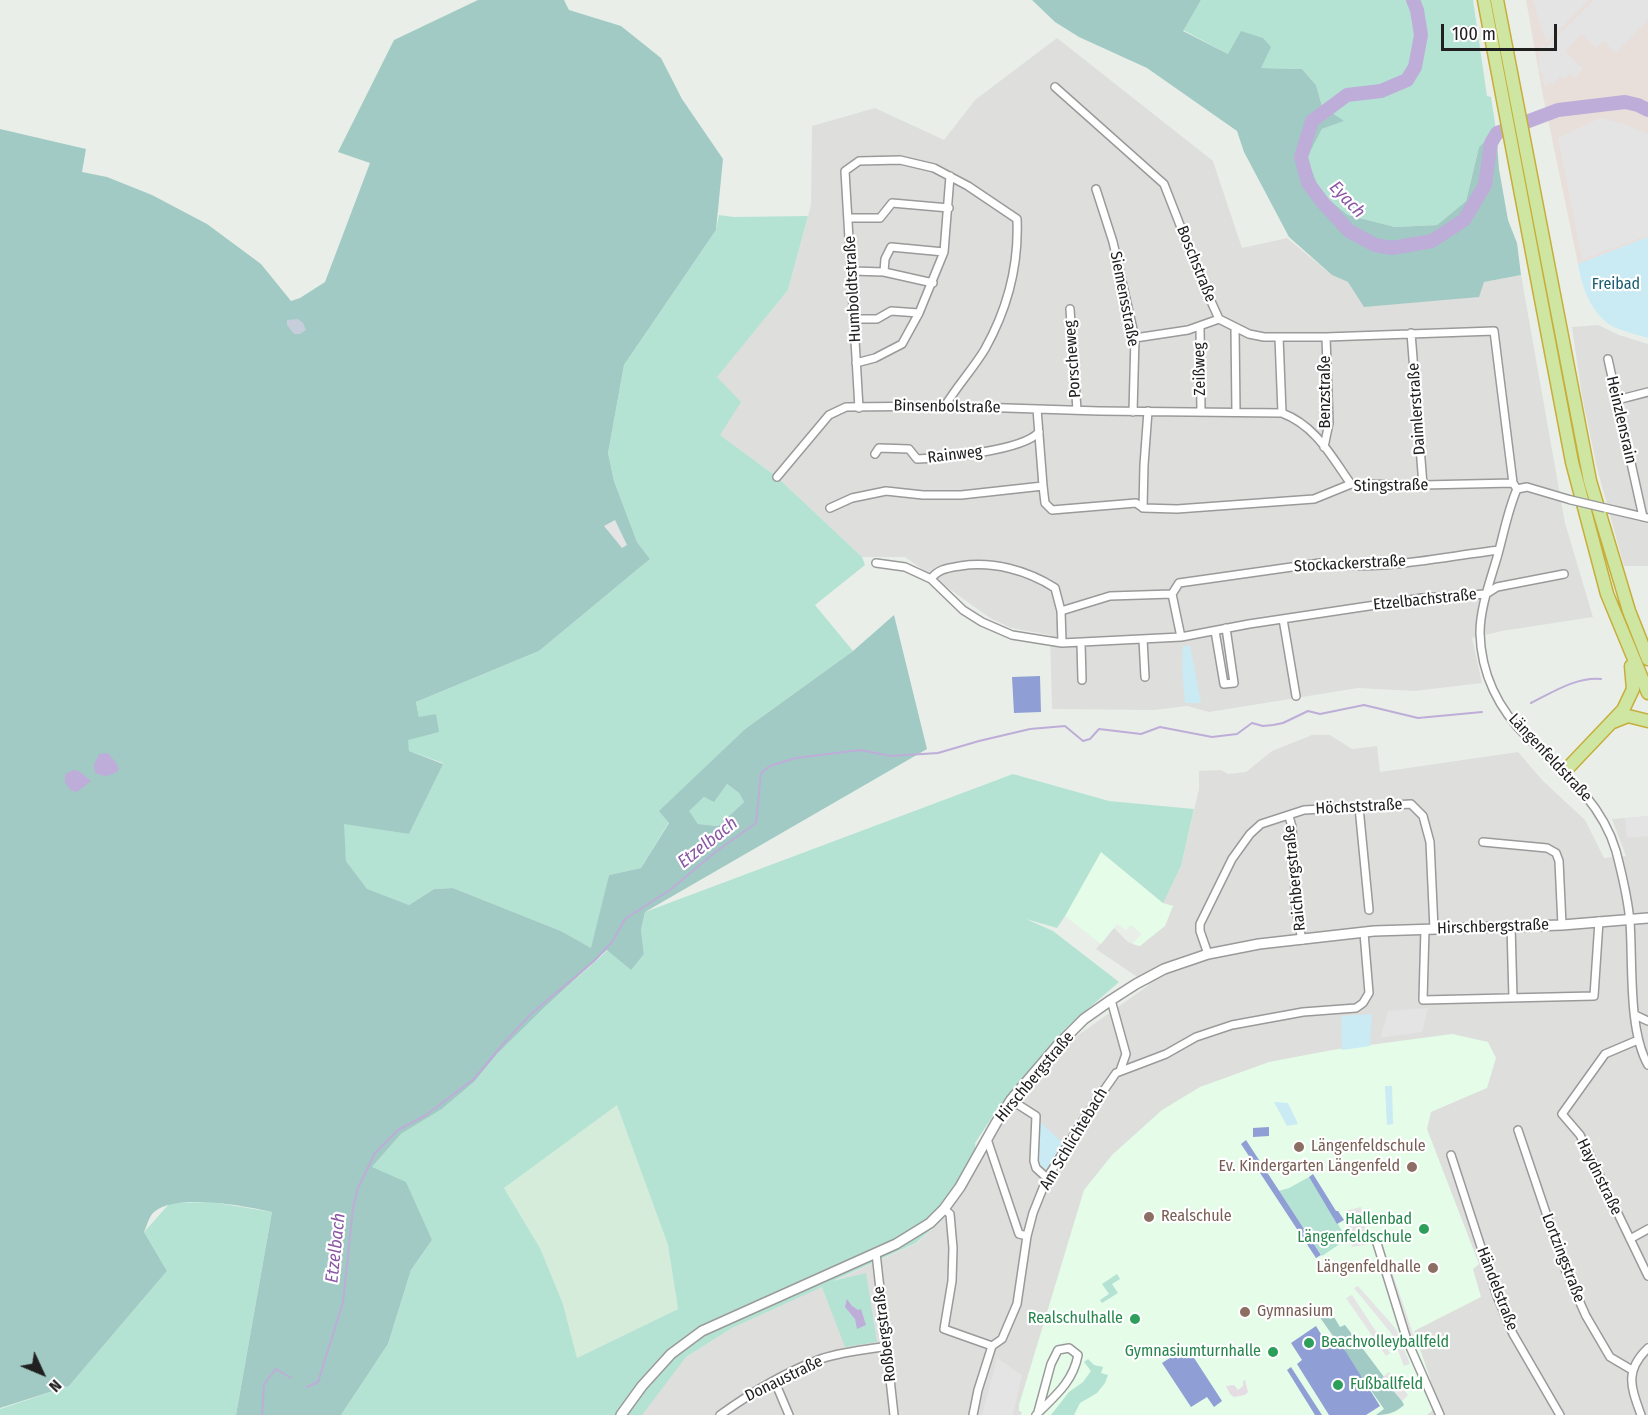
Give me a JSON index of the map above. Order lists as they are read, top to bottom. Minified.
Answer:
{"streets":{"street":["Boschstraße","Humboldtstraße","Siemensstraße","Porscheweg","Zeißweg","Benzstraße","Binsenbolstraße","Daimlerstraße","Heinzlensrain","Rainweg","Stingstraße","Stockackerstraße","Etzelbachstraße","Längenfeldstraße","Höchststraße","Raichbergstraße","Hirschbergstraße","Am Schlichtebach","Haydnstraße","Lortzingstraße","Händelstraße","Roßbergstraße","Donaustraße"]},"crossings":[["Boschstraße","Zeißweg"],["Boschstraße","Benzstraße"],["Boschstraße","Daimlerstraße"],["Boschstraße","Stingstraße"],["Boschstraße","Längenfeldstraße"],["Humboldtstraße","Binsenbolstraße"],["Siemensstraße","Zeißweg"],["Siemensstraße","Binsenbolstraße"],["Porscheweg","Binsenbolstraße"],["Zeißweg","Binsenbolstraße"],["Benzstraße","Binsenbolstraße"],["Binsenbolstraße","Stingstraße"],["Daimlerstraße","Stingstraße"],["Heinzlensrain","Stingstraße"],["Rainweg","Stingstraße"],["Stingstraße","Längenfeldstraße"],["Stockackerstraße","Längenfeldstraße"],["Etzelbachstraße","Längenfeldstraße"],["Längenfeldstraße","Hirschbergstraße"],["Längenfeldstraße","Haydnstraße"],["Höchststraße","Raichbergstraße"],["Höchststraße","Hirschbergstraße"],["Raichbergstraße","Hirschbergstraße"],["Hirschbergstraße","Am Schlichtebach"],["Hirschbergstraße","Roßbergstraße"],["Roßbergstraße","Donaustraße"]],"water":["Eyach","Etzelbach"],"parks":["Freibad"],"places":["Längenfeldschule","Ev. Kindergarten Längenfeld","Realschule","Hallenbad Längenfeldschule","Längenfeldhalle","Gymnasium","Realschulhalle","Beachvolleyballfeld","Gymnasiumturnhalle","Fußballfeld"],"scale_bar":"100 m","north":"bottom right"}
